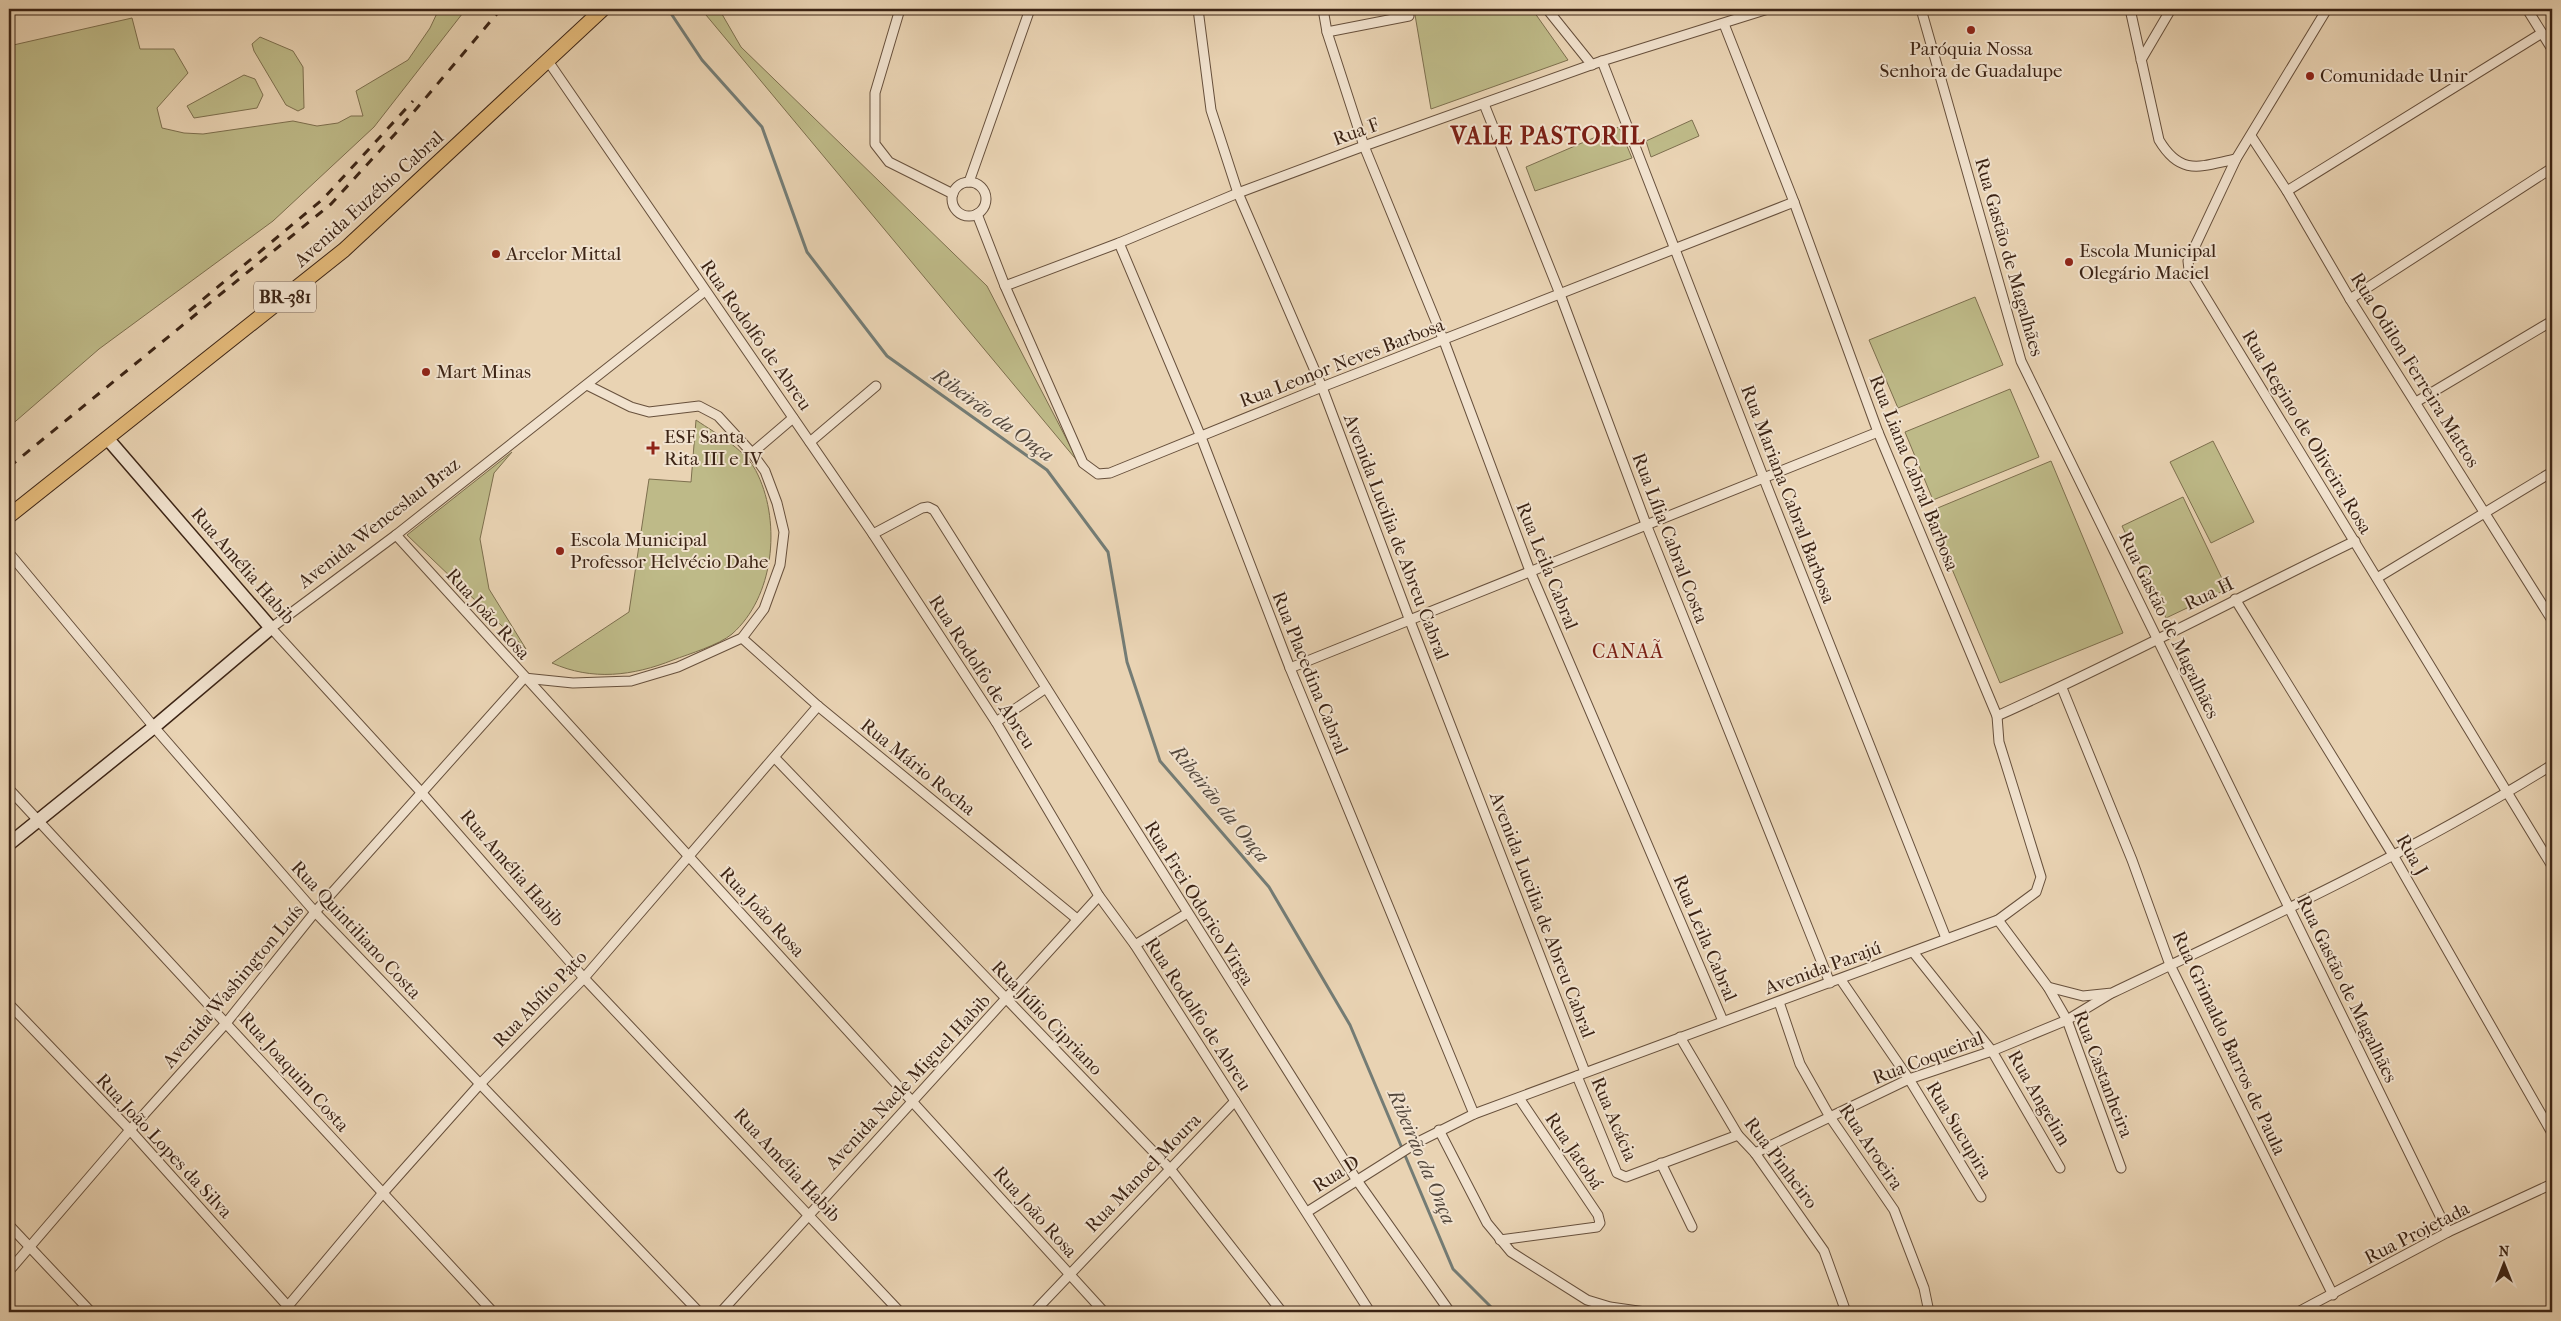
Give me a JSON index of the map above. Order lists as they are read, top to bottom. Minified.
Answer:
{"streets":{"main road":["Avenida Euzébio Cabral","BR-381"],"street":["Rua F","Rua Gastão de Magalhães","Rua Rodolfo de Abreu","Rua Leonor Neves Barbosa","Rua Odilon Ferreira Mattos","Rua Regino de Oliveira Rosa","Rua Liana Cabral Barbosa","Rua Mariana Cabral Barbosa","Avenida Wenceslau Braz","Avenida Lucilia de Abreu Cabral","Rua Lília Cabral Costa","Rua Amélia Habib","Rua Leila Cabral","Rua H","Rua João Rosa","Rua Placedina Cabral","Rua Mário Rocha","Rua J","Rua Frei Odorico Virga","Rua Quintiliano Costa","Avenida Parajú","Avenida Washington Luís","Rua Abílio Pato","Rua Júlio Cipriano","Rua Grimaldo Barros de Paula","Rua Coqueiral","Rua Joaquim Costa","Rua Castanheira","Avenida Nacle Miguel Habib","Rua Angelim","Rua Acácia","Rua Sucupira","Rua João Lopes da Silva","Rua Aroeira","Rua Jatobá","Rua Pinheiro","Rua Manoel Moura","Rua D","Rua Projetada"]},"crossings":[["Rua F","Rua Leonor Neves Barbosa"],["Rua F","Rua Liana Cabral Barbosa"],["Rua F","Rua Mariana Cabral Barbosa"],["Rua F","Avenida Lucilia de Abreu Cabral"],["Rua F","Rua Lília Cabral Costa"],["Rua F","Rua Leila Cabral"],["Rua F","Rua Placedina Cabral"],["Avenida Euzébio Cabral","Rua Rodolfo de Abreu"],["Avenida Euzébio Cabral","Rua Amélia Habib"],["Rua Gastão de Magalhães","Rua H"],["Rua Gastão de Magalhães","Rua Projetada"],["Rua Rodolfo de Abreu","Avenida Wenceslau Braz"],["Rua Rodolfo de Abreu","Rua Frei Odorico Virga"],["Rua Rodolfo de Abreu","Avenida Nacle Miguel Habib"],["Rua Rodolfo de Abreu","Rua Manoel Moura"],["Rua Rodolfo de Abreu","Rua D"],["Rua Leonor Neves Barbosa","Rua Liana Cabral Barbosa"],["Rua Leonor Neves Barbosa","Rua Mariana Cabral Barbosa"],["Rua Leonor Neves Barbosa","Avenida Lucilia de Abreu Cabral"],["Rua Leonor Neves Barbosa","Rua Lília Cabral Costa"],["Rua Leonor Neves Barbosa","Rua Leila Cabral"],["Rua Leonor Neves Barbosa","Rua Placedina Cabral"],["Rua Odilon Ferreira Mattos","Rua Regino de Oliveira Rosa"],["Rua Regino de Oliveira Rosa","Rua H"],["Rua Liana Cabral Barbosa","Rua H"],["Rua Liana Cabral Barbosa","Avenida Parajú"],["Rua Liana Cabral Barbosa","Rua Castanheira"],["Rua Mariana Cabral Barbosa","Avenida Parajú"],["Avenida Wenceslau Braz","Rua Amélia Habib"],["Avenida Wenceslau Braz","Rua João Rosa"],["Avenida Wenceslau Braz","Rua Quintiliano Costa"],["Avenida Wenceslau Braz","Rua Joaquim Costa"],["Avenida Lucilia de Abreu Cabral","Avenida Parajú"],["Avenida Lucilia de Abreu Cabral","Rua Acácia"],["Rua Lília Cabral Costa","Avenida Parajú"],["Rua Amélia Habib","Avenida Washington Luís"],["Rua Amélia Habib","Rua Abílio Pato"],["Rua Amélia Habib","Avenida Nacle Miguel Habib"],["Rua Leila Cabral","Avenida Parajú"],["Rua H","Rua J"],["Rua H","Rua Grimaldo Barros de Paula"],["Rua João Rosa","Avenida Washington Luís"],["Rua João Rosa","Rua Abílio Pato"],["Rua João Rosa","Avenida Nacle Miguel Habib"],["Rua João Rosa","Rua Manoel Moura"],["Rua Placedina Cabral","Avenida Parajú"],["Rua Mário Rocha","Rua Abílio Pato"],["Rua Mário Rocha","Avenida Nacle Miguel Habib"],["Rua Frei Odorico Virga","Rua D"],["Rua Quintiliano Costa","Avenida Washington Luís"],["Rua Quintiliano Costa","Rua Abílio Pato"],["Avenida Parajú","Rua Castanheira"],["Avenida Parajú","Rua Angelim"],["Avenida Parajú","Rua Acácia"],["Avenida Parajú","Rua Sucupira"],["Avenida Parajú","Rua Aroeira"],["Avenida Parajú","Rua Jatobá"],["Avenida Parajú","Rua Pinheiro"],["Avenida Parajú","Rua D"],["Avenida Washington Luís","Rua Joaquim Costa"],["Avenida Washington Luís","Rua João Lopes da Silva"],["Rua Abílio Pato","Rua Júlio Cipriano"],["Rua Abílio Pato","Rua Joaquim Costa"],["Rua Abílio Pato","Rua João Lopes da Silva"],["Rua Júlio Cipriano","Avenida Nacle Miguel Habib"],["Rua Júlio Cipriano","Rua Manoel Moura"],["Rua Grimaldo Barros de Paula","Rua Projetada"],["Rua Coqueiral","Rua Castanheira"],["Rua Coqueiral","Rua Angelim"],["Rua Coqueiral","Rua Sucupira"],["Rua Coqueiral","Rua Aroeira"],["Rua Coqueiral","Rua Pinheiro"]],"districts":["VALE PASTORIL","CANAÃ"],"water":["Ribeirão da Onça"],"places":{"other":["Paróquia Nossa Senhora de Guadalupe","Comunidade Unir","Arcelor Mittal","Escola Municipal Olegário Maciel","Mart Minas","Escola Municipal Professor Helvécio Dahe"],"health":["ESF Santa Rita III e IV"]},"north":"top"}
